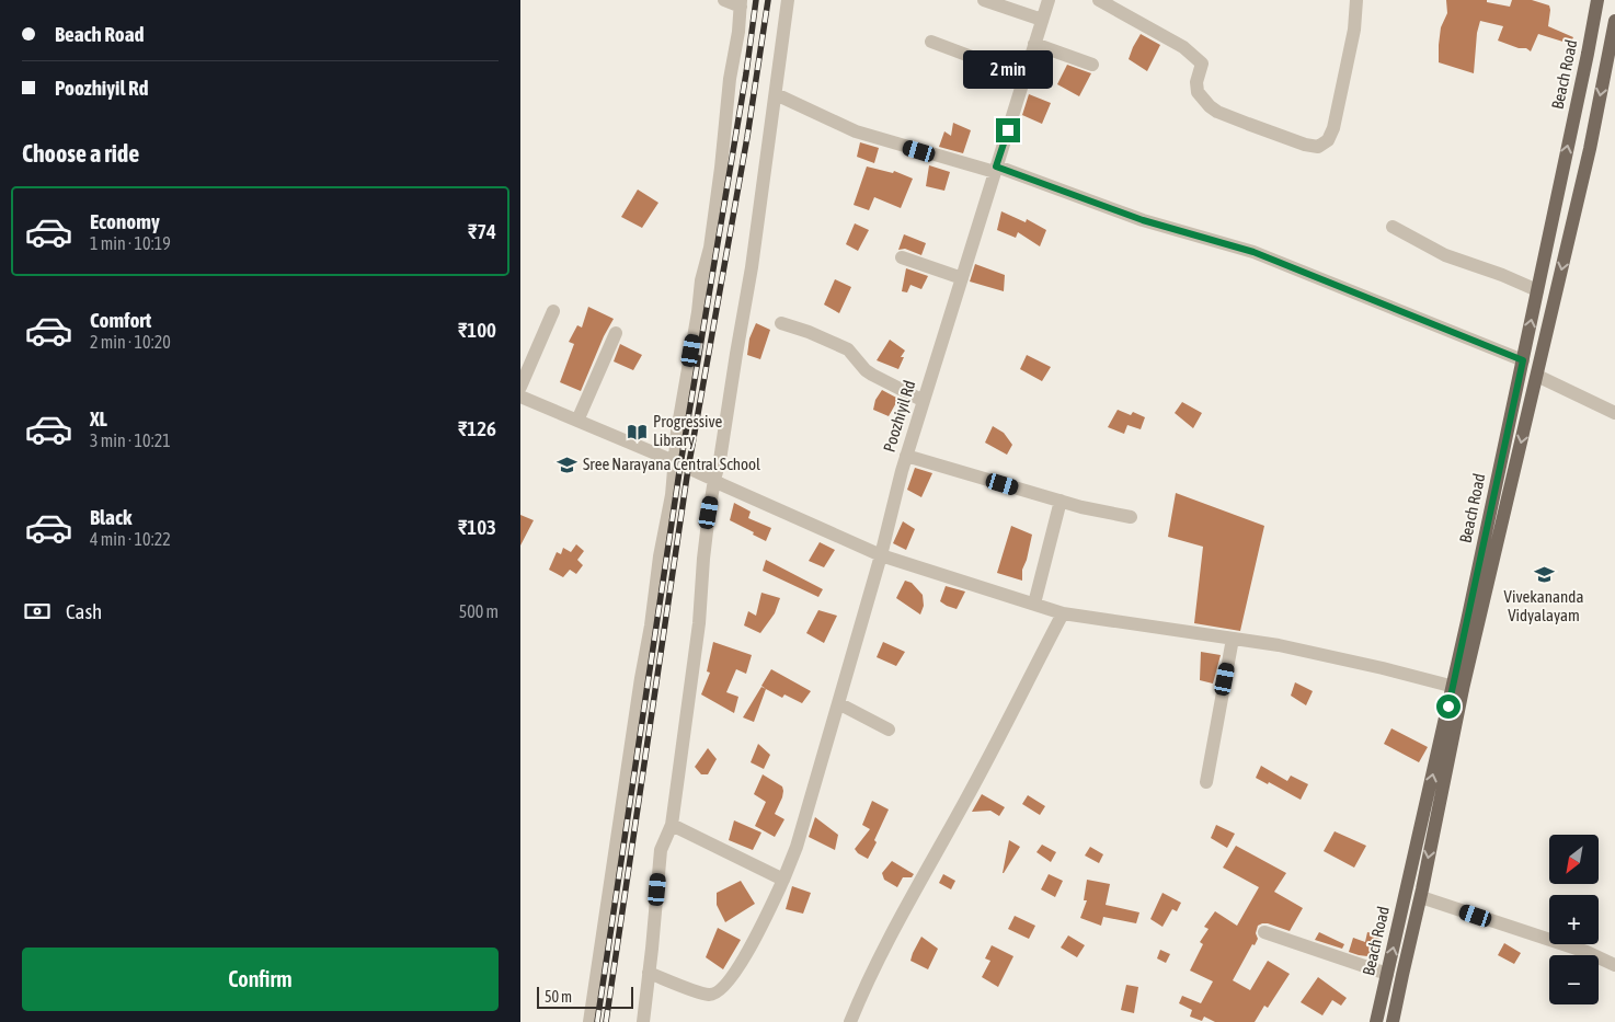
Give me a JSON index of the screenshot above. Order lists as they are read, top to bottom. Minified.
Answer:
{"streets":{"main road":["Beach Road"],"street":["Poozhiyil Rd"]},"places":{"library":["Progressive Library"],"school or university":["Sree Narayana Central School","Vivekananda Vidyalayam"]},"scale_bar":"50 m","north":"bottom left","page":{"banner":["Beach Road","Poozhiyil Rd"],"bubble":"2 min","heading":"Choose a ride","list":[{"name":"Economy","note":"1 min · 10:19","value":"₹74"},{"name":"Comfort","note":"2 min · 10:20","value":"₹100"},{"name":"XL","note":"3 min · 10:21","value":"₹126"},{"name":"Black","note":"4 min · 10:22","value":"₹103"}],"pay":["Cash","500 m"],"map_buttons":["+","−"],"buttons":"Confirm","scale":"50 m"}}
